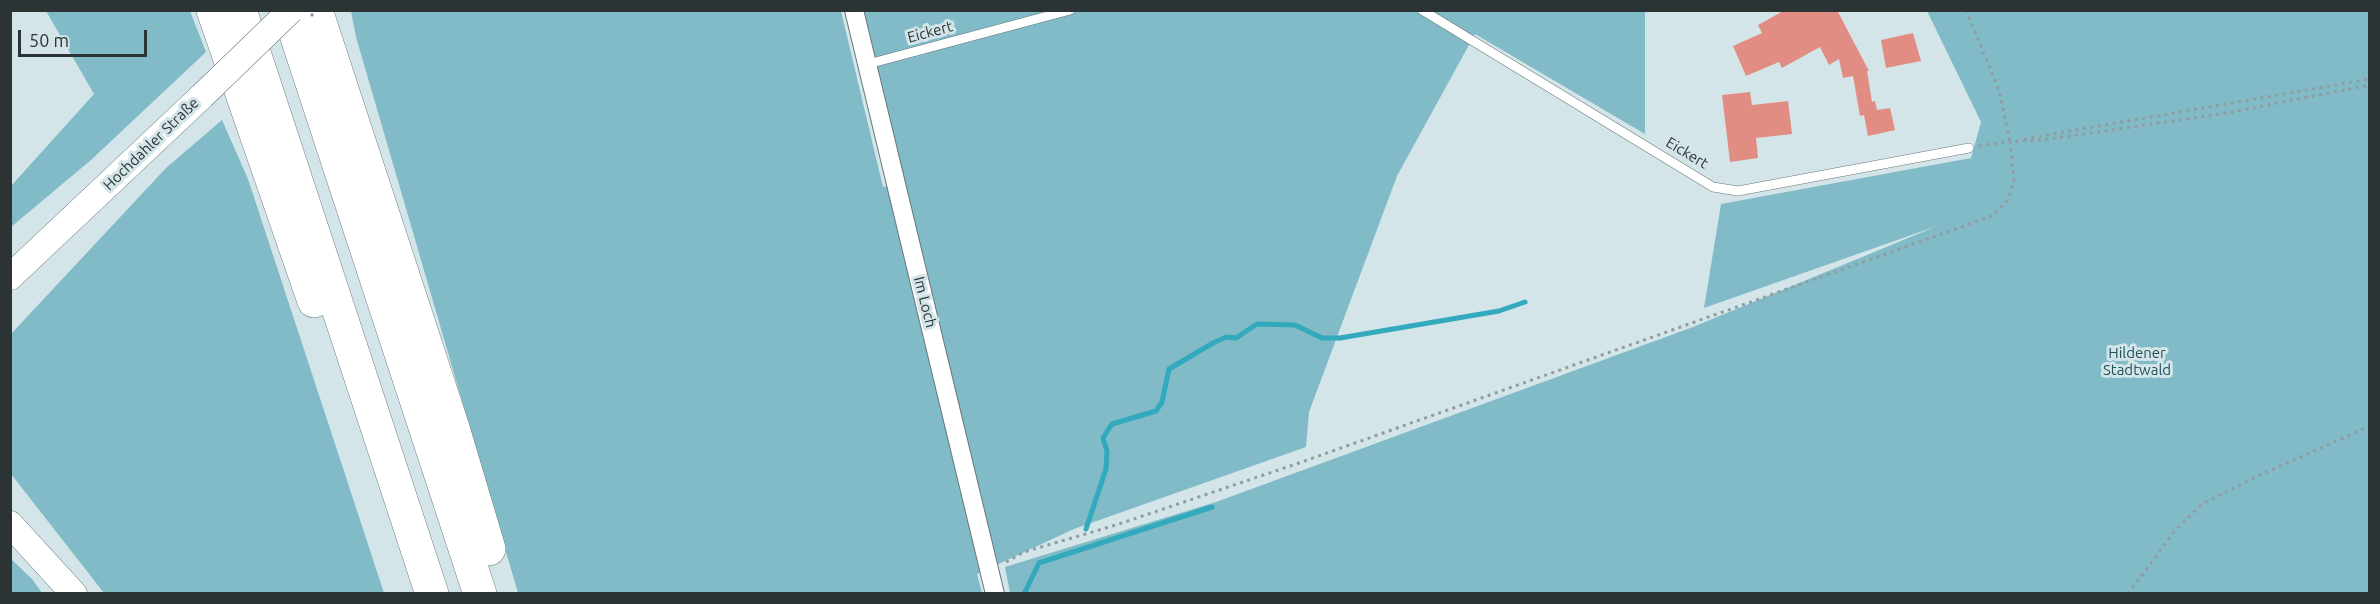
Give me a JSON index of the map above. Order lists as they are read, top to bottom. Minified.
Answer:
{"streets":{"main road":["Hochdahler Straße"],"street":["Im Loch"],"lane":["Eickert"]},"crossings":[["Eickert","Im Loch"]],"parks":["Hildener Stadtwald"],"scale_bar":"50 m"}
